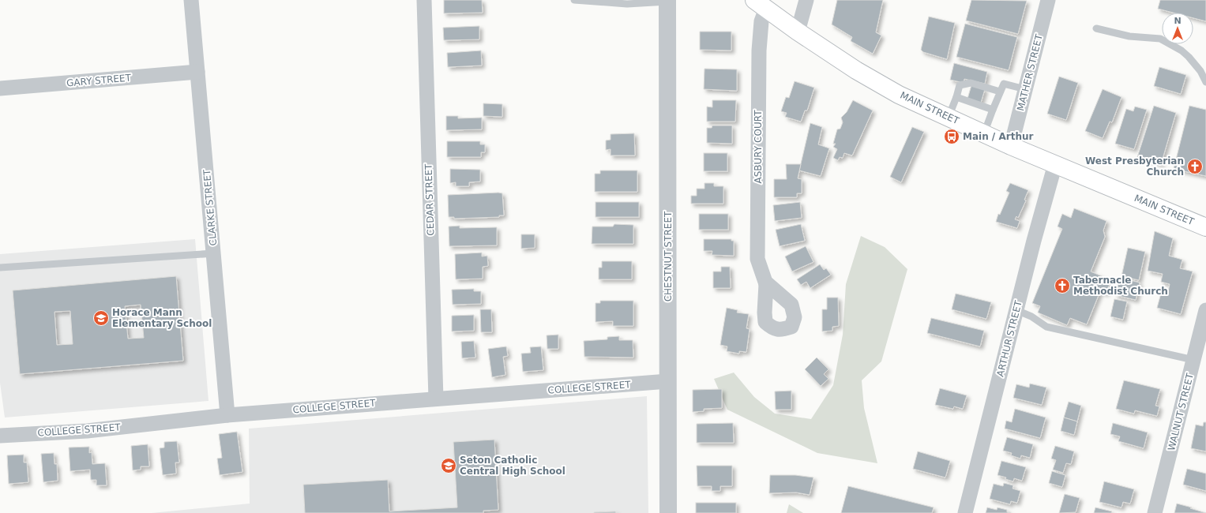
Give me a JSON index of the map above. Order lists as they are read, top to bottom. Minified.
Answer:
{"streets":{"main road":["MAIN STREET"],"street":["MATHER STREET","GARY STREET","ASBURY COURT","CEDAR STREET","CLARKE STREET","CHESTNUT STREET","ARTHUR STREET","COLLEGE STREET","WALNUT STREET"]},"crossings":[["MATHER STREET","MAIN STREET"],["GARY STREET","CLARKE STREET"],["MAIN STREET","ASBURY COURT"],["MAIN STREET","ARTHUR STREET"],["CEDAR STREET","COLLEGE STREET"],["CLARKE STREET","COLLEGE STREET"],["CHESTNUT STREET","COLLEGE STREET"]],"places":{"bus stop":["Main / Arthur"],"church":["West Presbyterian Church","Tabernacle Methodist Church"],"school or university":["Horace Mann Elementary School","Seton Catholic Central High School"]},"north":"top"}
